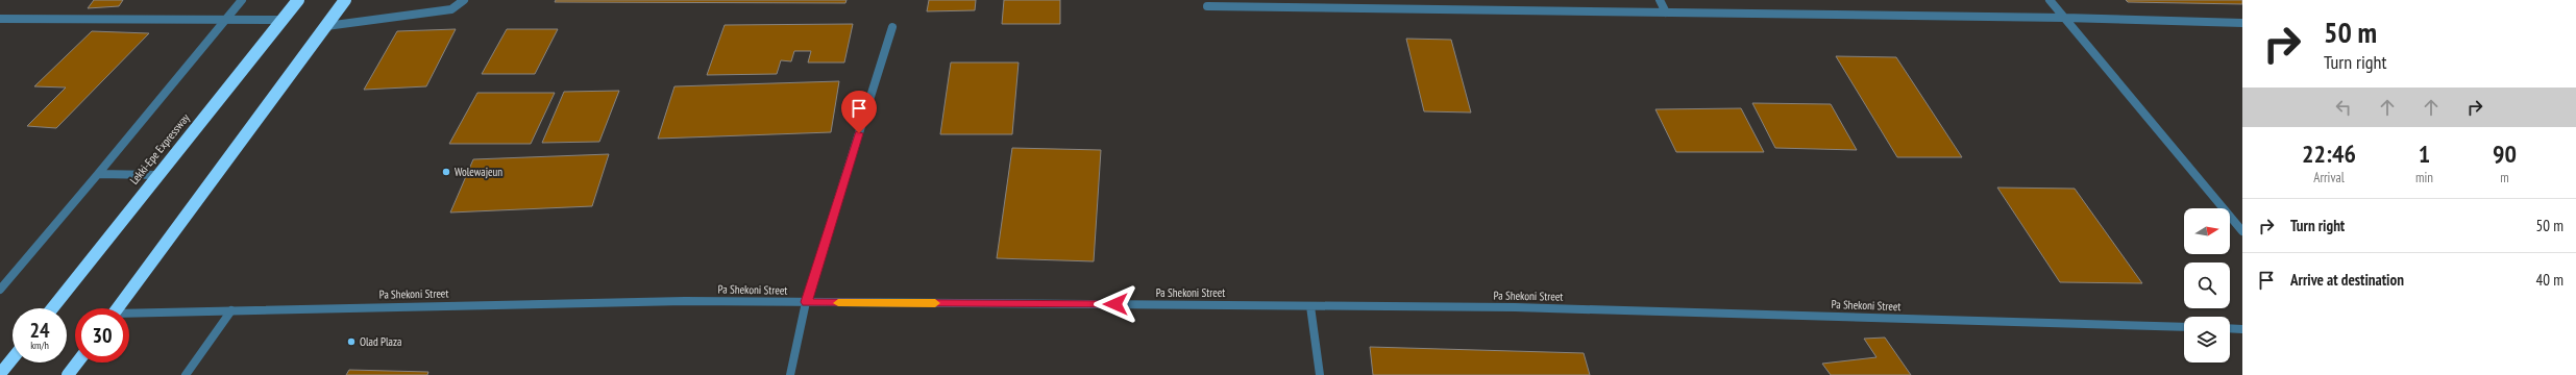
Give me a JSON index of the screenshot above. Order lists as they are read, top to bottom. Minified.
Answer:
{"streets":{"highway":["Lekki-Epe Expressway"],"street":["Pa Shekoni Street"]},"places":["Wolewajeun","Olad Plaza"],"north":"right","page":{"turn":["50 m","Turn right"],"eta":["22:46","Arrival","1","min","90","m"],"list":[{"name":"Turn right","value":"50 m"},{"name":"Arrive at destination","value":"40 m"}],"speed":"24 km/h","limit":"30"}}
